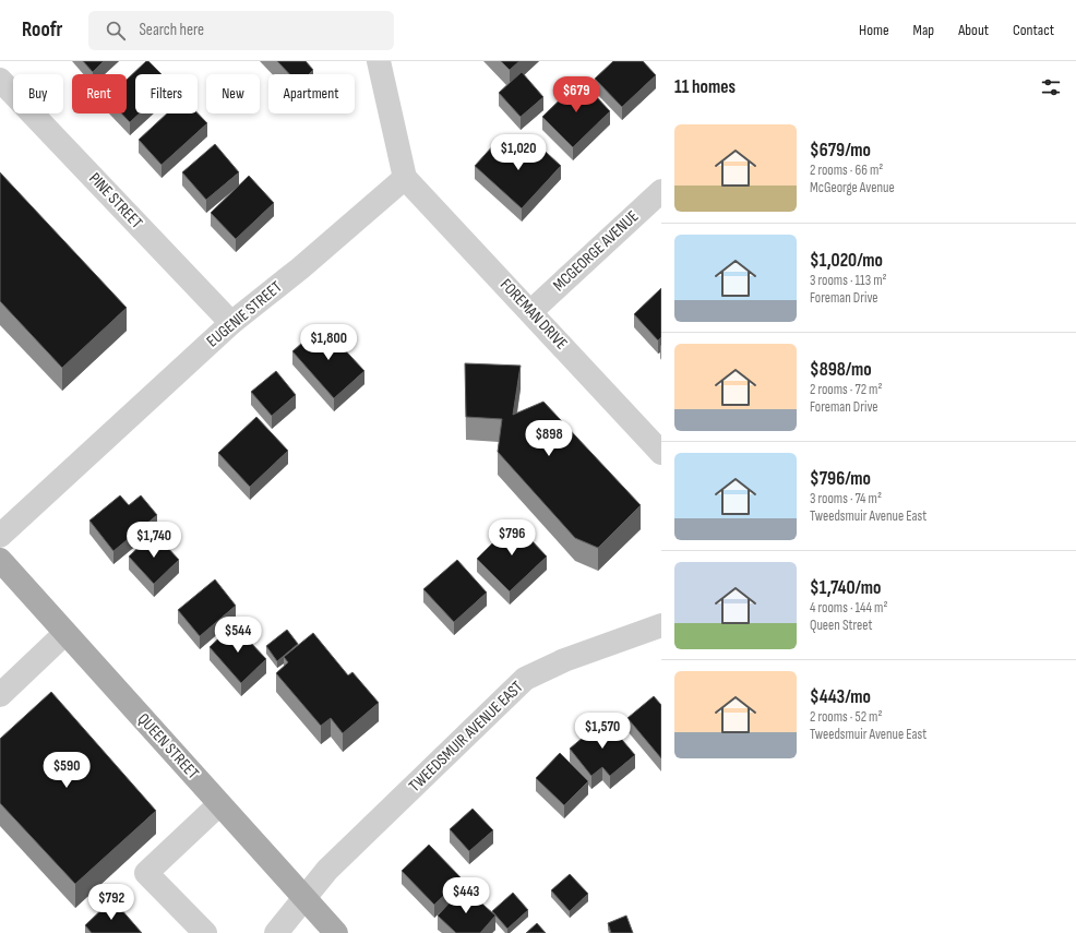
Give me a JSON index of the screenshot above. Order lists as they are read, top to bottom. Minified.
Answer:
{"streets":{"main road":["QUEEN STREET"],"street":["PINE STREET","MCGEORGE AVENUE","EUGENIE STREET","FOREMAN DRIVE","TWEEDSMUIR AVENUE EAST"]},"crossings":[["PINE STREET","EUGENIE STREET"],["MCGEORGE AVENUE","FOREMAN DRIVE"],["EUGENIE STREET","FOREMAN DRIVE"],["TWEEDSMUIR AVENUE EAST","QUEEN STREET"]],"page":{"header":"Roofr","search":"Search here","nav":["Home","Map","About","Contact"],"heading":"11 homes","chip":["Buy","Rent","Filters","New","Apartment"],"price":["$679","$1,020","$1,800","$898","$796","$1,740","$544","$1,570","$590","$443","$792"],"list":[{"name":"$679/mo","note":"2 rooms · 66 m² · McGeorge Avenue"},{"name":"$1,020/mo","note":"3 rooms · 113 m² · Foreman Drive"},{"name":"$898/mo","note":"2 rooms · 72 m² · Foreman Drive"},{"name":"$796/mo","note":"3 rooms · 74 m² · Tweedsmuir Avenue East"},{"name":"$1,740/mo","note":"4 rooms · 144 m² · Queen Street"},{"name":"$443/mo","note":"2 rooms · 52 m² · Tweedsmuir Avenue East"}]}}
